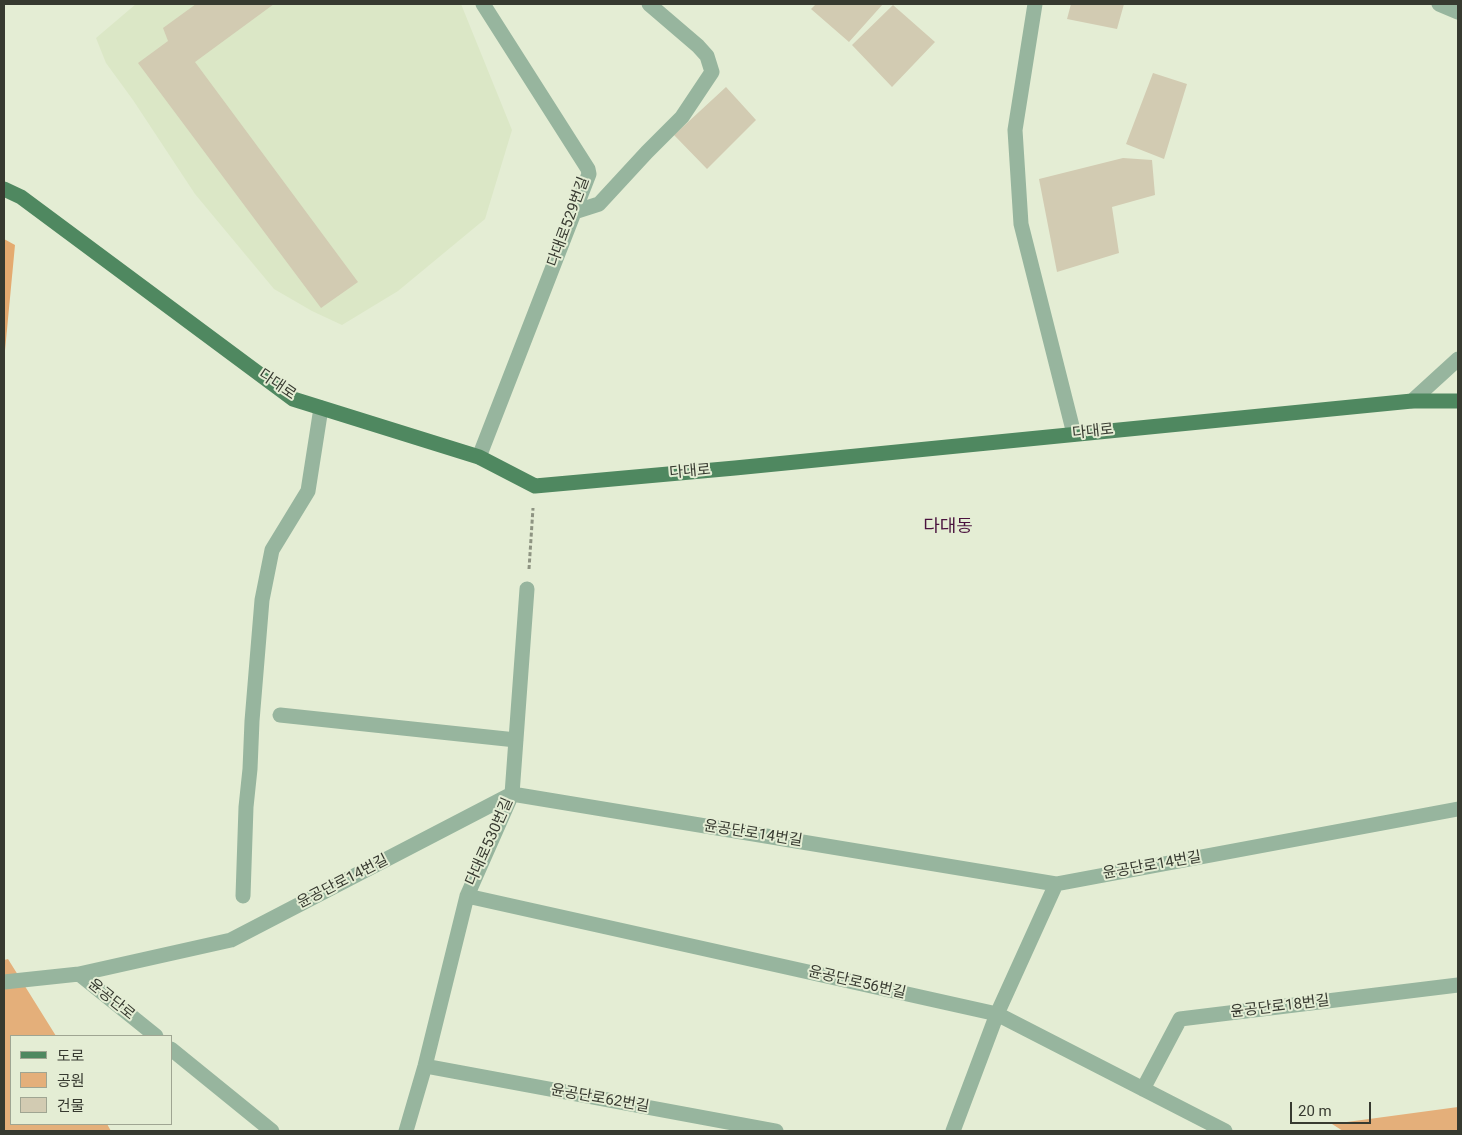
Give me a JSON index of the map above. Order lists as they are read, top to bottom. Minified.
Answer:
{"streets":{"main road":["다대로"],"street":["다대로529번길","윤공단로14번길","다대로530번길","윤공단로56번길","윤공단로","윤공단로18번길","윤공단로62번길"]},"crossings":[["다대로529번길","다대로"],["윤공단로14번길","다대로530번길"],["윤공단로14번길","윤공단로"],["다대로530번길","윤공단로56번길"],["다대로530번길","윤공단로62번길"],["윤공단로56번길","윤공단로18번길"]],"districts":["다대동"],"legend":["도로","공원","건물"],"scale_bar":"20 m"}
